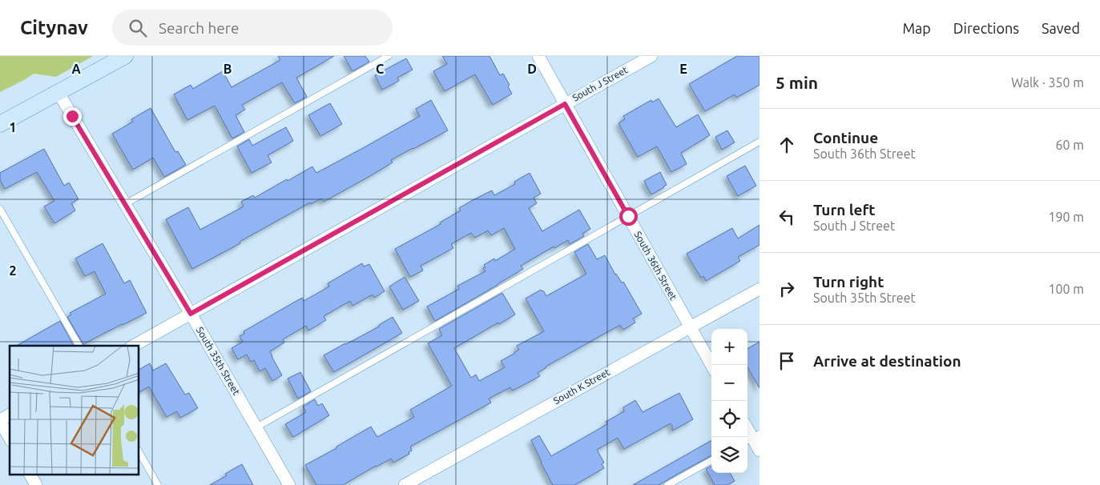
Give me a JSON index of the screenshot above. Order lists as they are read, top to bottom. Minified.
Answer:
{"streets":{"street":["South J Street","South 36th Street","South 35th Street","South K Street"]},"crossings":[["South J Street","South 36th Street"],["South J Street","South 35th Street"],["South 36th Street","South K Street"]],"page":{"header":"Citynav","search":"Search here","nav":["Map","Directions","Saved"],"heading":["5 min","Walk · 350 m"],"list":[["Continue","South 36th Street","60 m"],["Turn left","South J Street","190 m"],["Turn right","South 35th Street","100 m"],"Arrive at destination"],"map_buttons":["+","−"]},"grid":{"columns":["A","B","C","D","E"],"rows":["1","2"]}}
